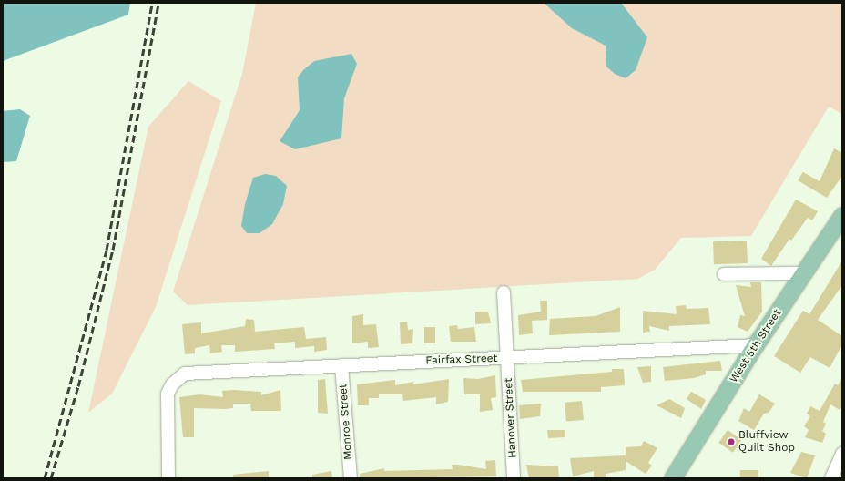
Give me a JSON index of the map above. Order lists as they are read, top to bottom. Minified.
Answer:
{"streets":{"main road":["West 5th Street"],"street":["Fairfax Street","Hanover Street","Monroe Street"]},"crossings":[["West 5th Street","Fairfax Street"],["Fairfax Street","Hanover Street"],["Fairfax Street","Monroe Street"]],"places":["Bluffview Quilt Shop"]}
